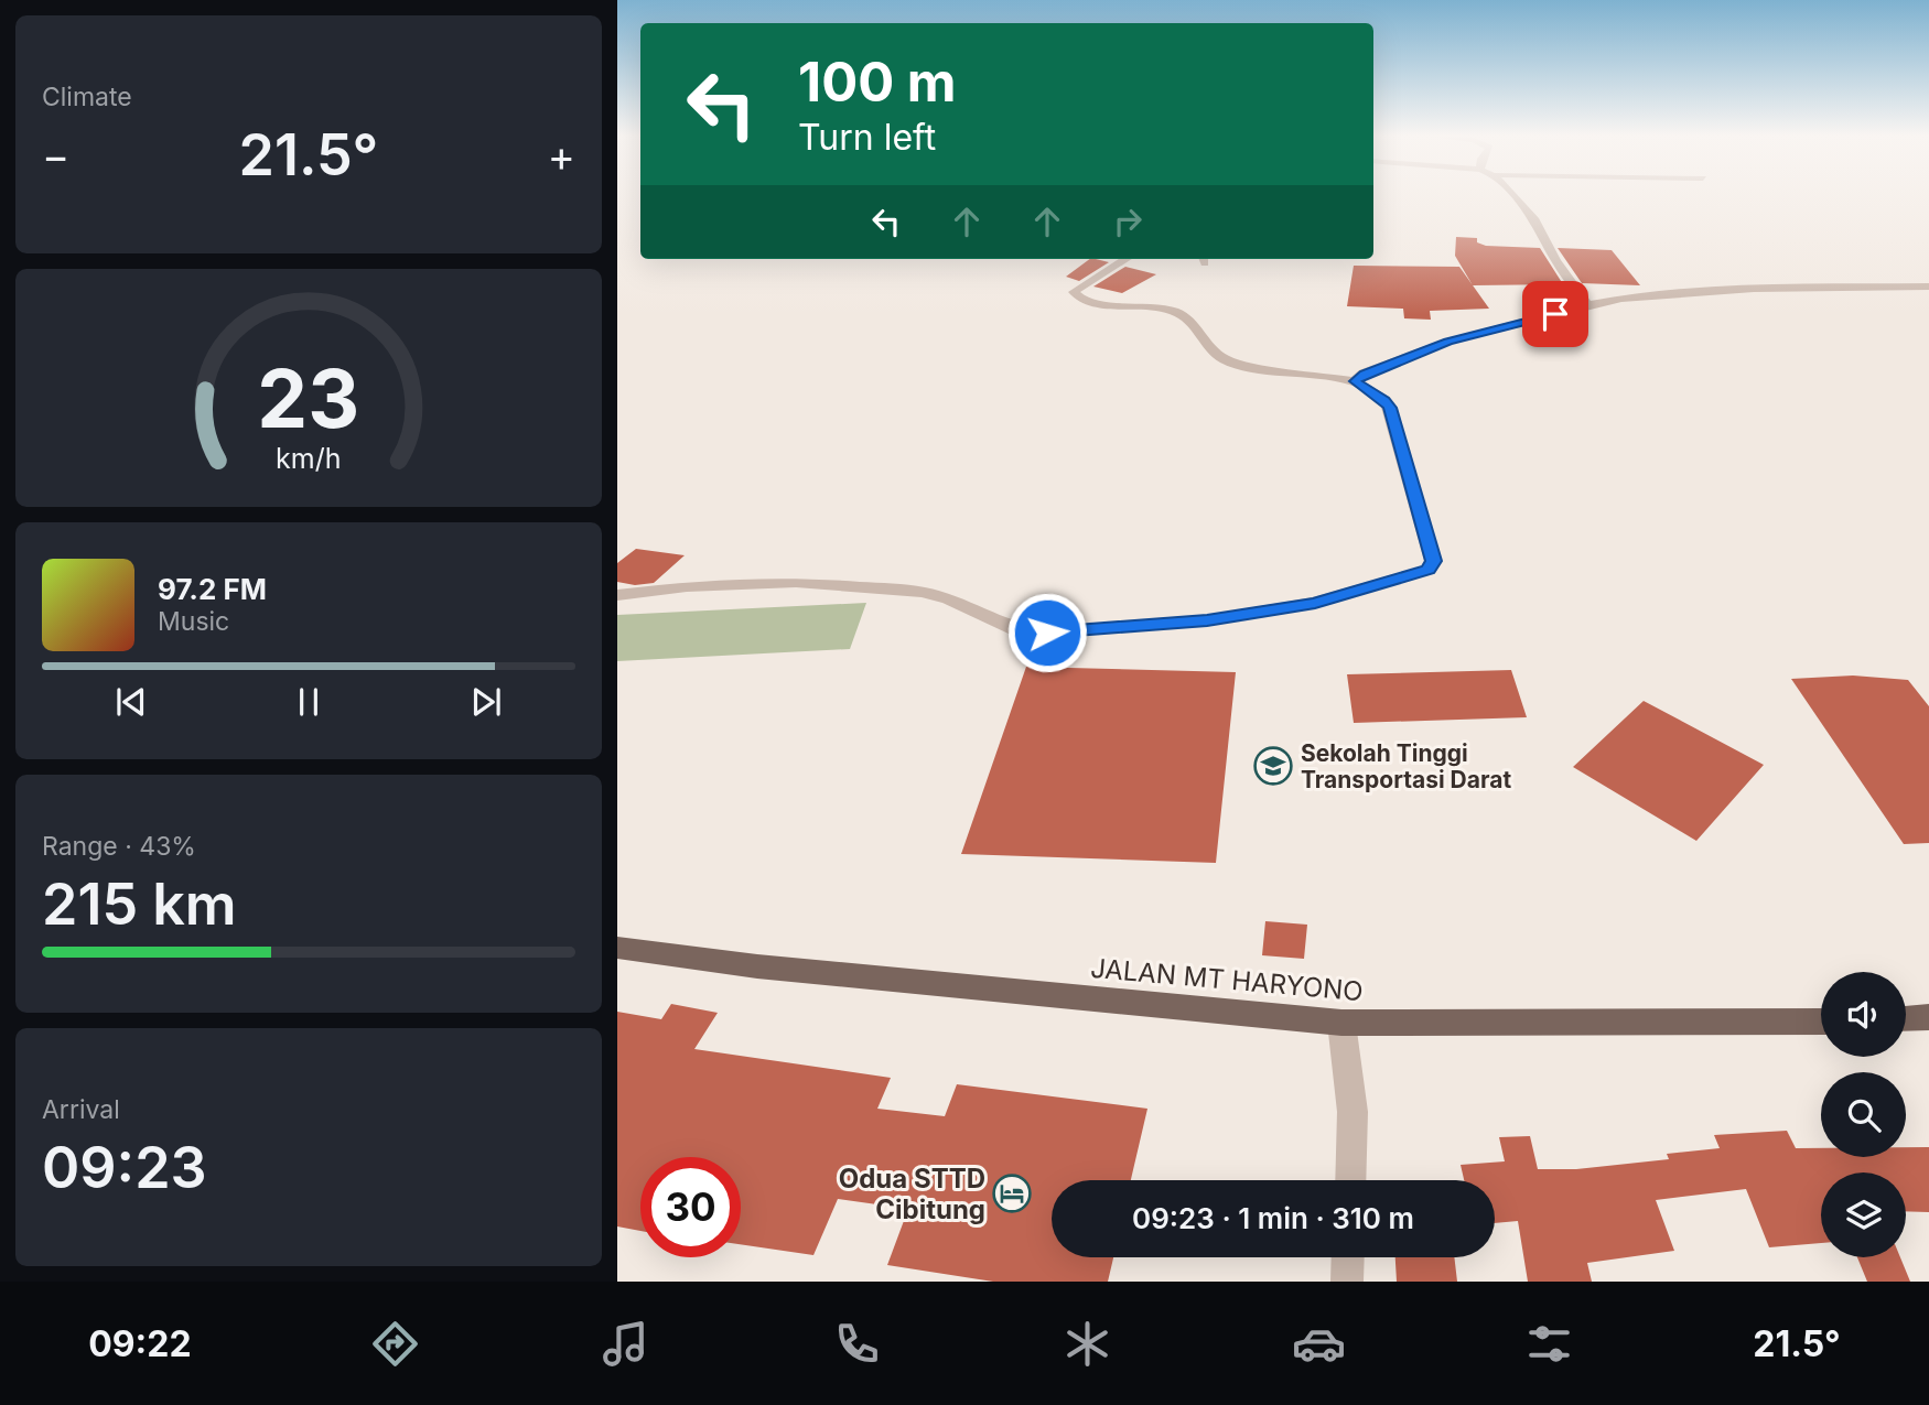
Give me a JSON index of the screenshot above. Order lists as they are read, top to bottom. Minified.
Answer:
{"streets":{"main road":["JALAN MT HARYONO"]},"places":{"school or university":["Sekolah Tinggi Transportasi Darat"],"hotel":["Odua STTD Cibitung"]},"page":{"tile":["Climate",["Range · 43%","215 km"],["Arrival","09:23"]],"turn":["100 m","Turn left"],"heat":["−","21.5°","+"],"song":["97.2 FM","Music"],"limit":"30","trip":"09:23 · 1 min · 310 m","tabs":["09:22","21.5°"],"gauge":["23","km/h"]}}
